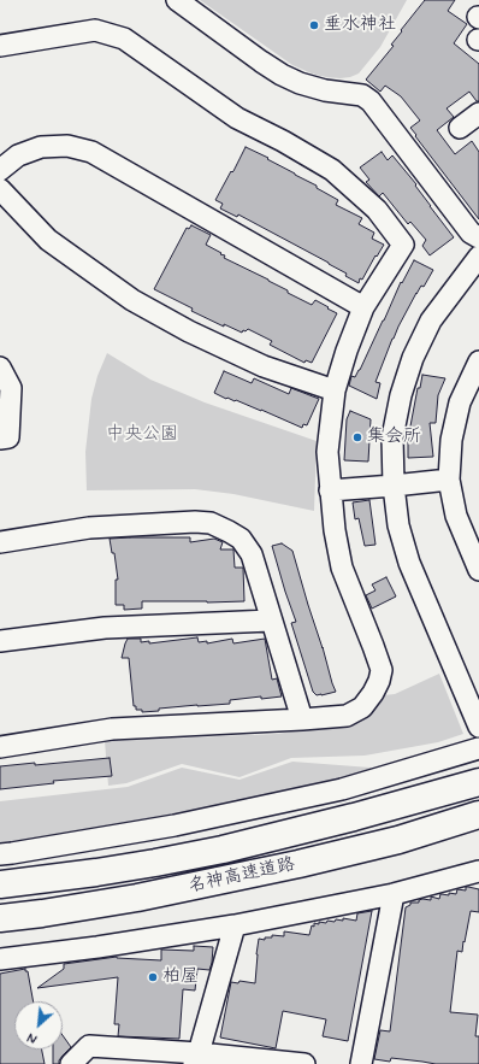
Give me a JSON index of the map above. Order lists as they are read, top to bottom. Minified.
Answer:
{"streets":{"highway":["名神高速道路"]},"parks":["中央公園"],"places":["垂水神社","集会所","柏屋"],"north":"bottom left"}
